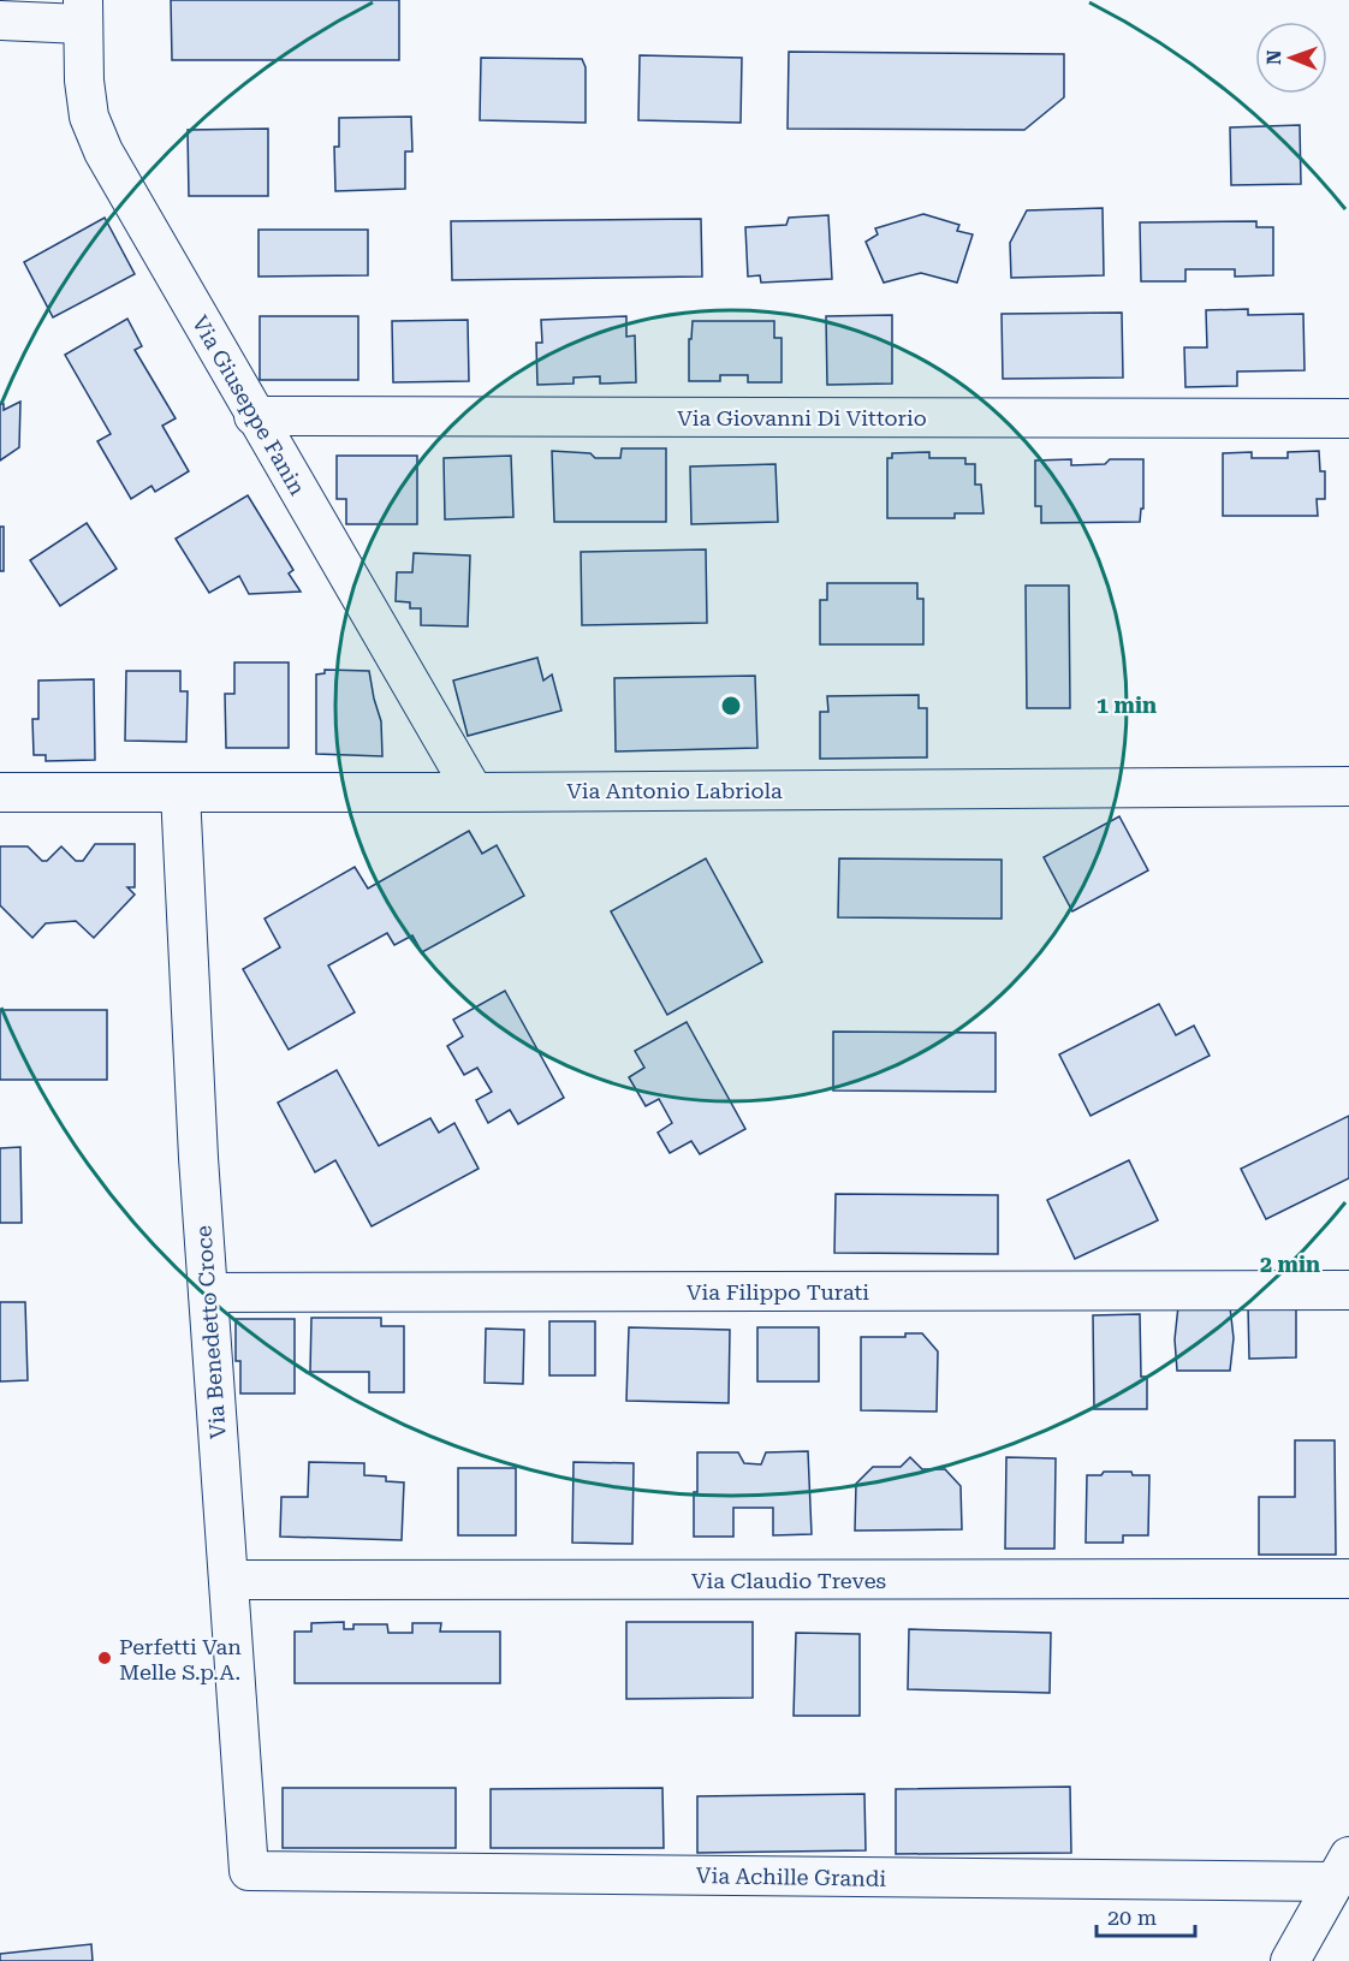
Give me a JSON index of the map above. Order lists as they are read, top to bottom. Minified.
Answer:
{"streets":{"street":["Via Giuseppe Fanin","Via Giovanni Di Vittorio","Via Antonio Labriola","Via Filippo Turati","Via Benedetto Croce","Via Claudio Treves","Via Achille Grandi"]},"crossings":[["Via Giuseppe Fanin","Via Giovanni Di Vittorio"],["Via Giuseppe Fanin","Via Antonio Labriola"],["Via Antonio Labriola","Via Benedetto Croce"],["Via Filippo Turati","Via Benedetto Croce"],["Via Benedetto Croce","Via Claudio Treves"],["Via Benedetto Croce","Via Achille Grandi"]],"places":["Perfetti Van Melle S.p.A."],"scale_bar":"20 m","north":"left","rings":["1 min","2 min"]}
